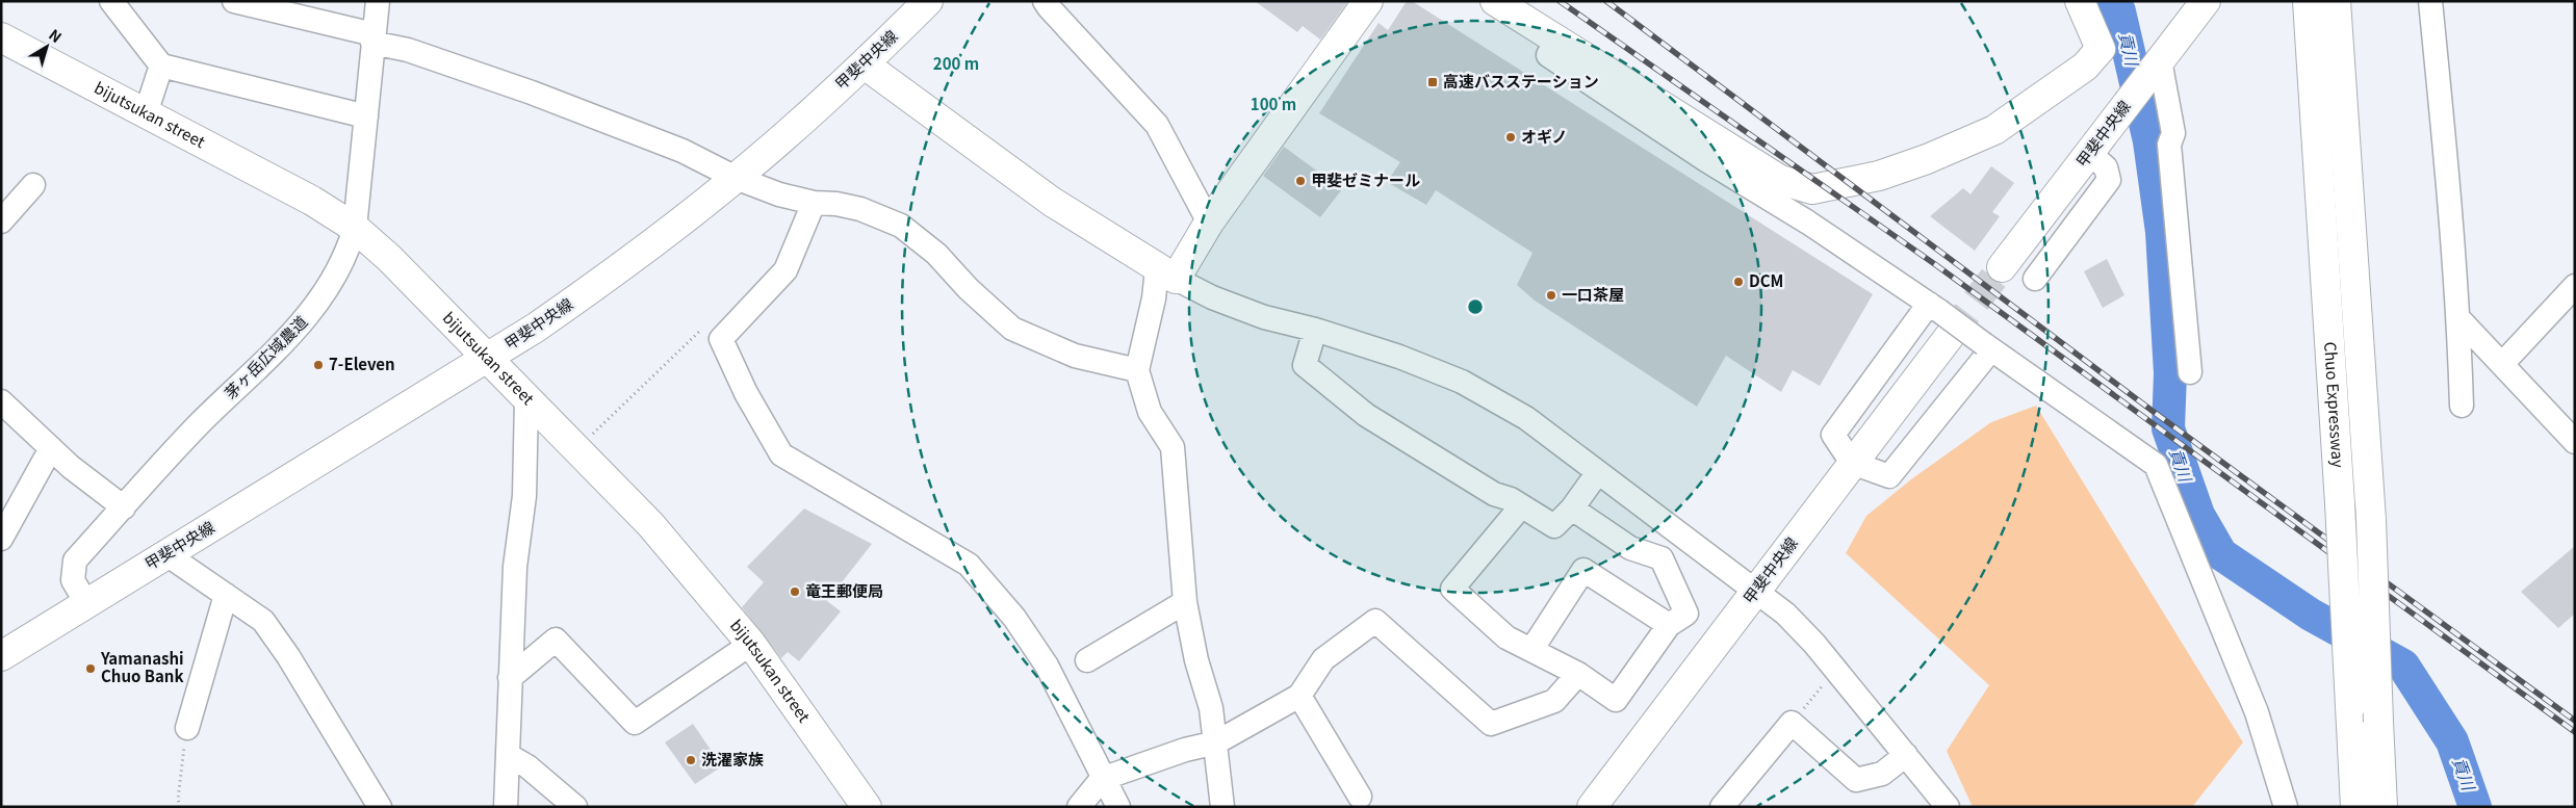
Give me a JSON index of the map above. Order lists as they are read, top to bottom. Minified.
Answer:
{"streets":{"main road":["甲斐中央線","bijutsukan street","Chuo Expressway"],"street":["茅ヶ岳広域農道"]},"crossings":[["甲斐中央線","bijutsukan street"],["甲斐中央線","茅ヶ岳広域農道"],["bijutsukan street","茅ヶ岳広域農道"]],"water":["貢川"],"places":{"transit":["高速バスステーション"],"other":["オギノ","甲斐ゼミナール","DCM","一口茶屋","7-Eleven","竜王郵便局","Yamanashi Chuo Bank","洗濯家族"]},"north":"top right","rings":["200 m","100 m"]}
